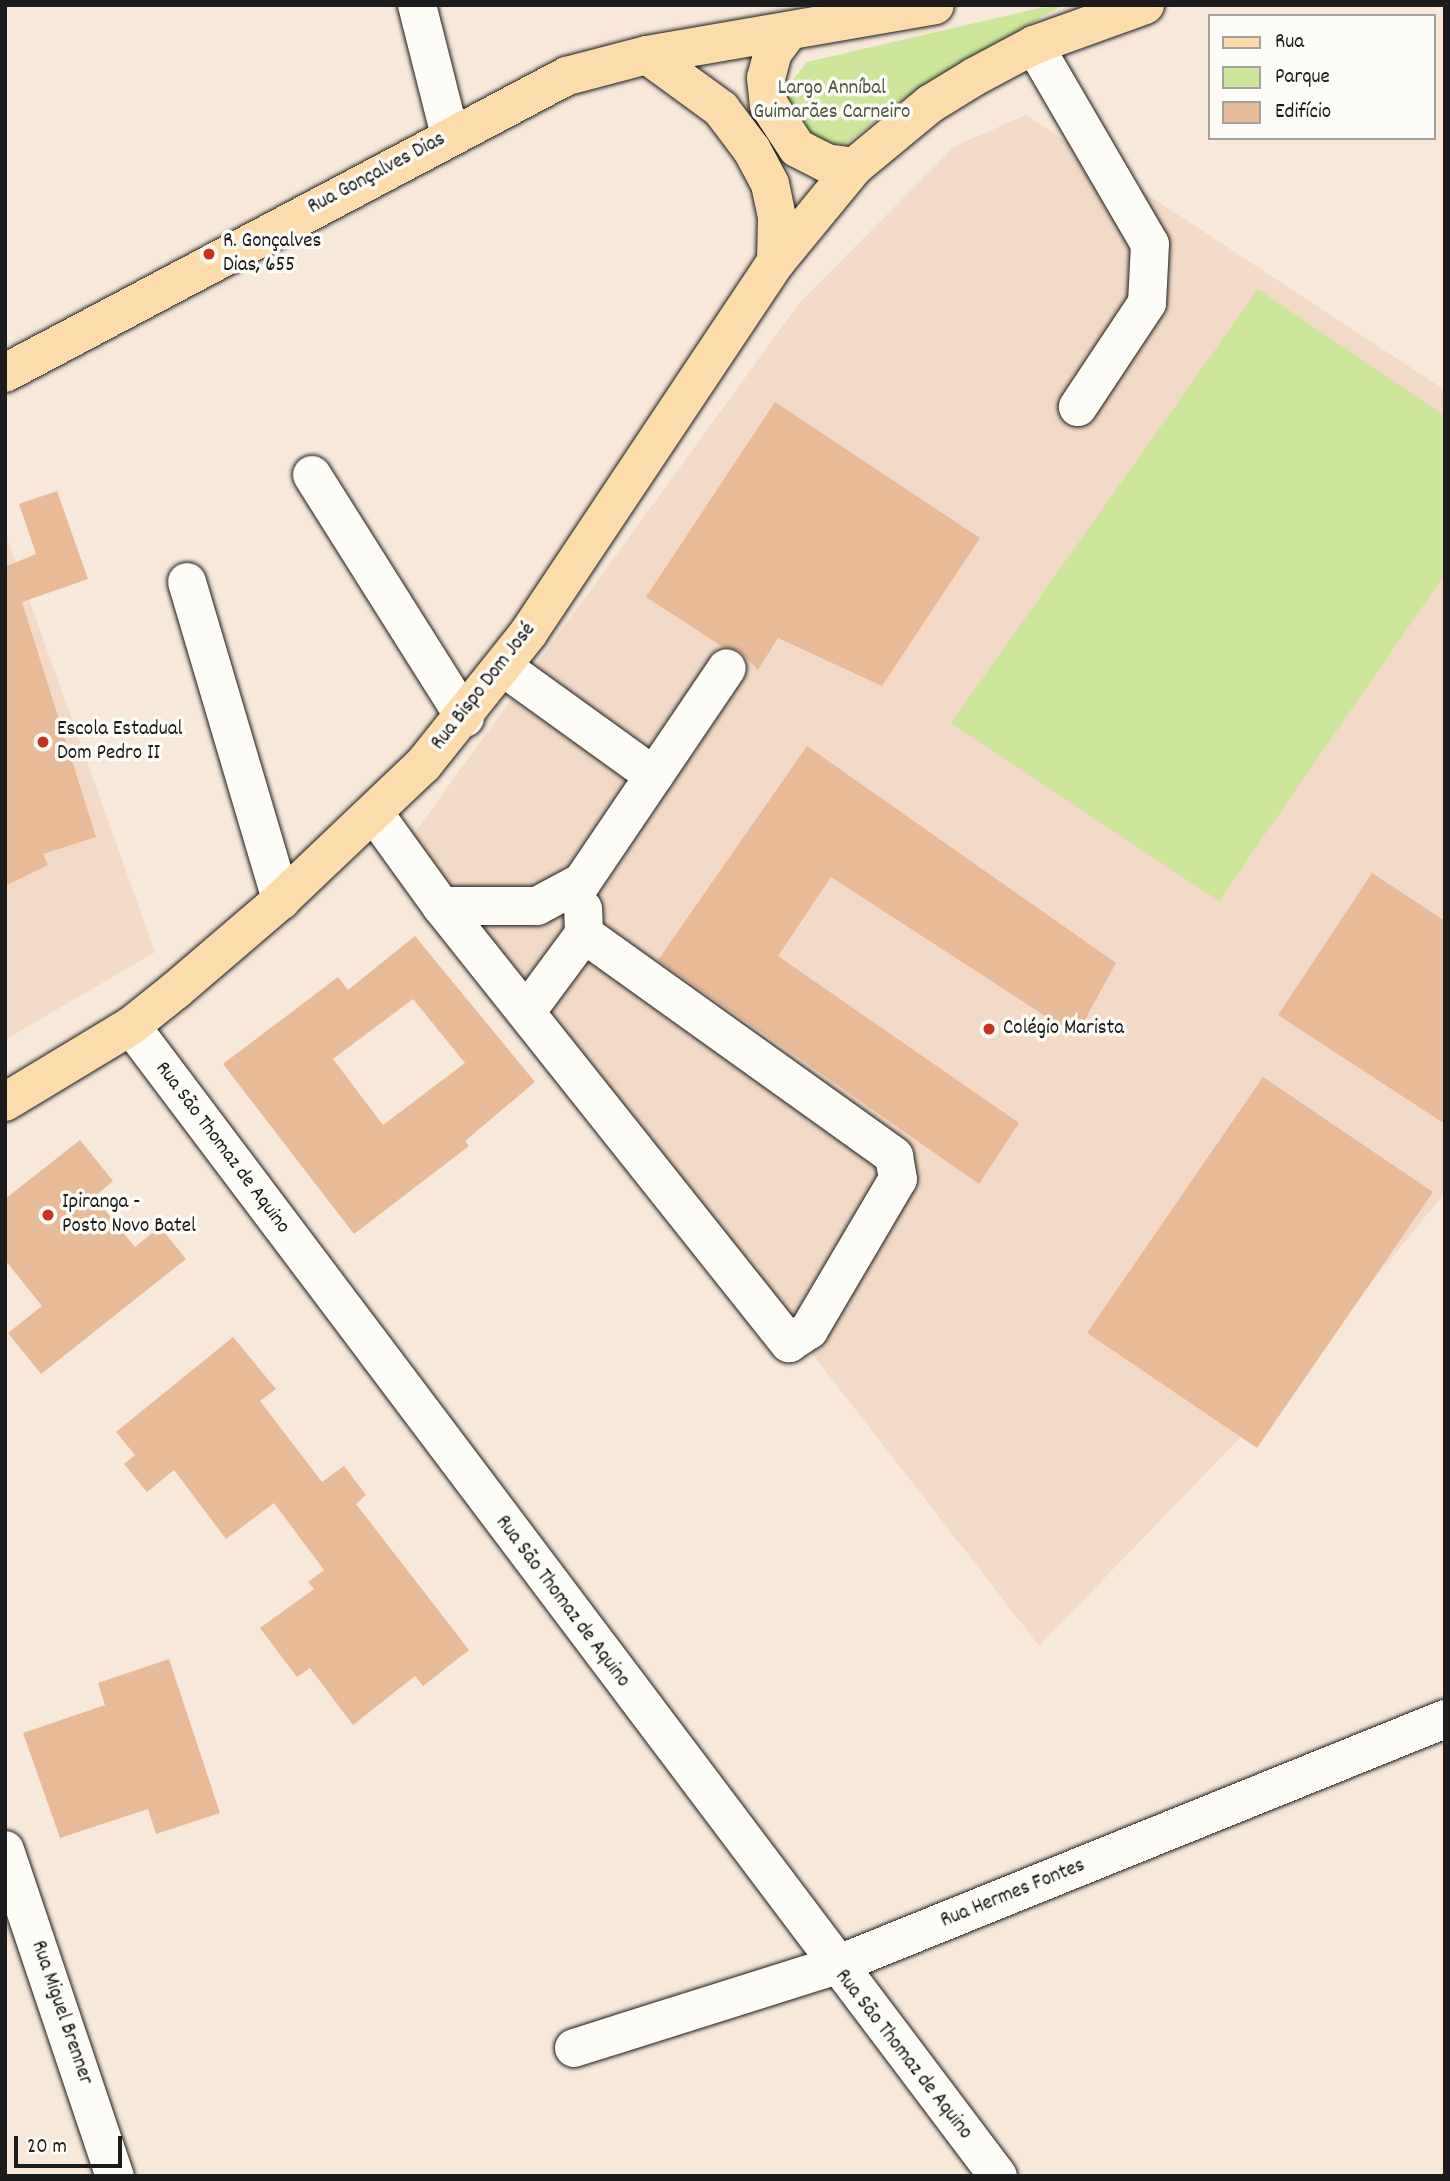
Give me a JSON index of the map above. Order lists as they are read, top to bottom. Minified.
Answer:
{"streets":{"main road":["Rua Gonçalves Dias","Rua Bispo Dom José"],"street":["Rua São Thomaz de Aquino","Rua Hermes Fontes","Rua Miguel Brenner"]},"crossings":[["Rua Bispo Dom José","Rua São Thomaz de Aquino"],["Rua São Thomaz de Aquino","Rua Hermes Fontes"]],"parks":["Largo Anníbal Guimarães Carneiro"],"places":["R. Gonçalves Dias, 655","Escola Estadual Dom Pedro II","Colégio Marista","Ipiranga - Posto Novo Batel"],"legend":["Rua","Parque","Edifício"],"scale_bar":"20 m"}
